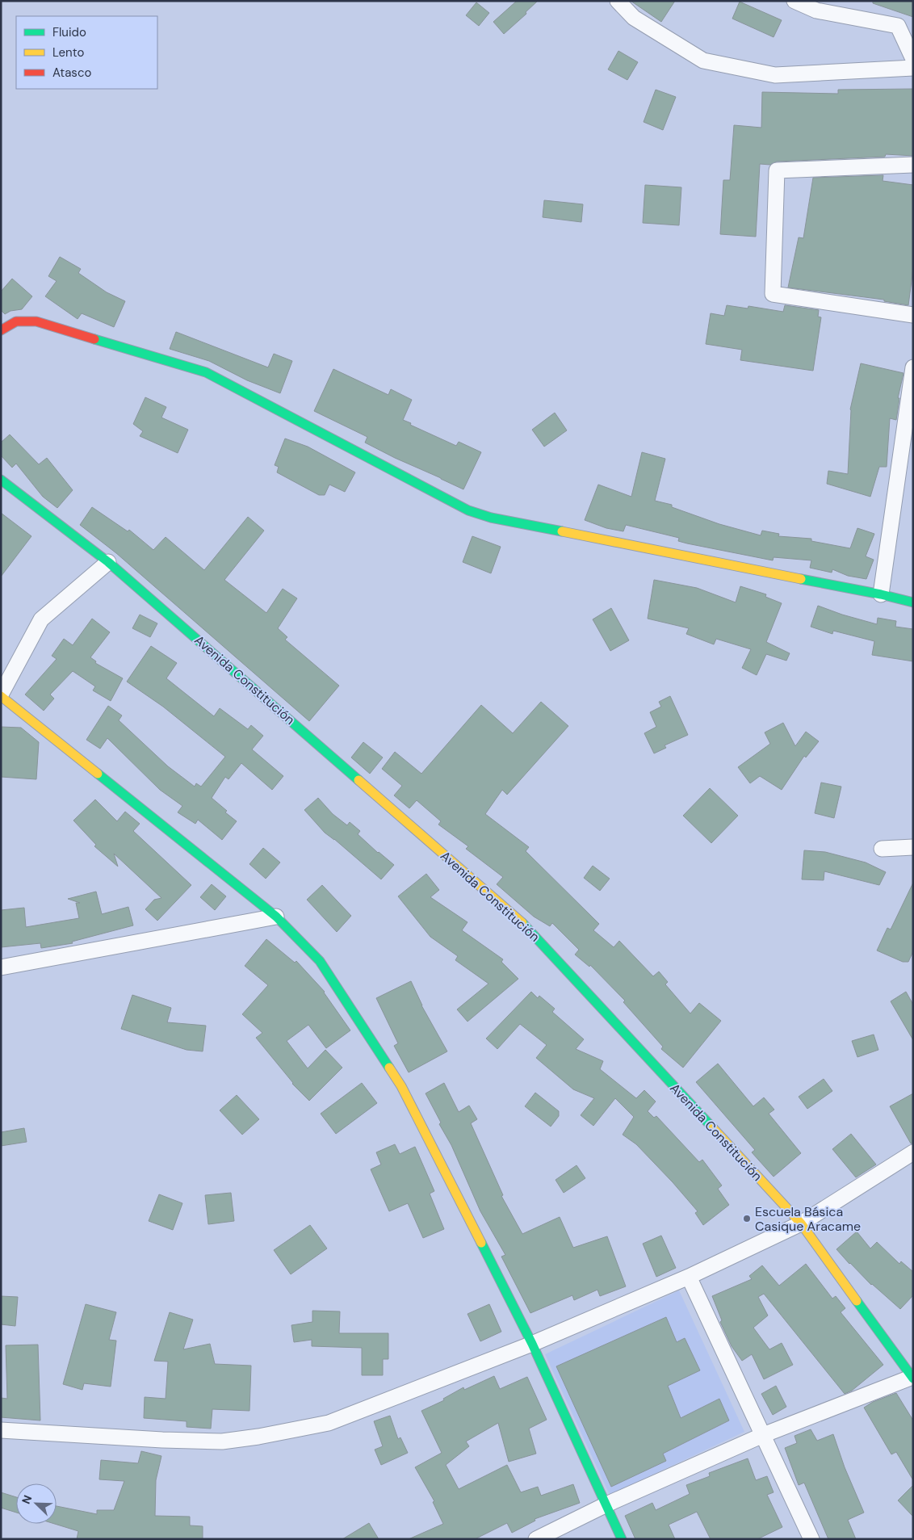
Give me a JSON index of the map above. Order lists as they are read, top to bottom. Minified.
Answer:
{"streets":{"street":["Avenida Constitución"]},"places":["Escuela Básica Casique Aracame"],"legend":["Fluido","Lento","Atasco"],"north":"top left"}
